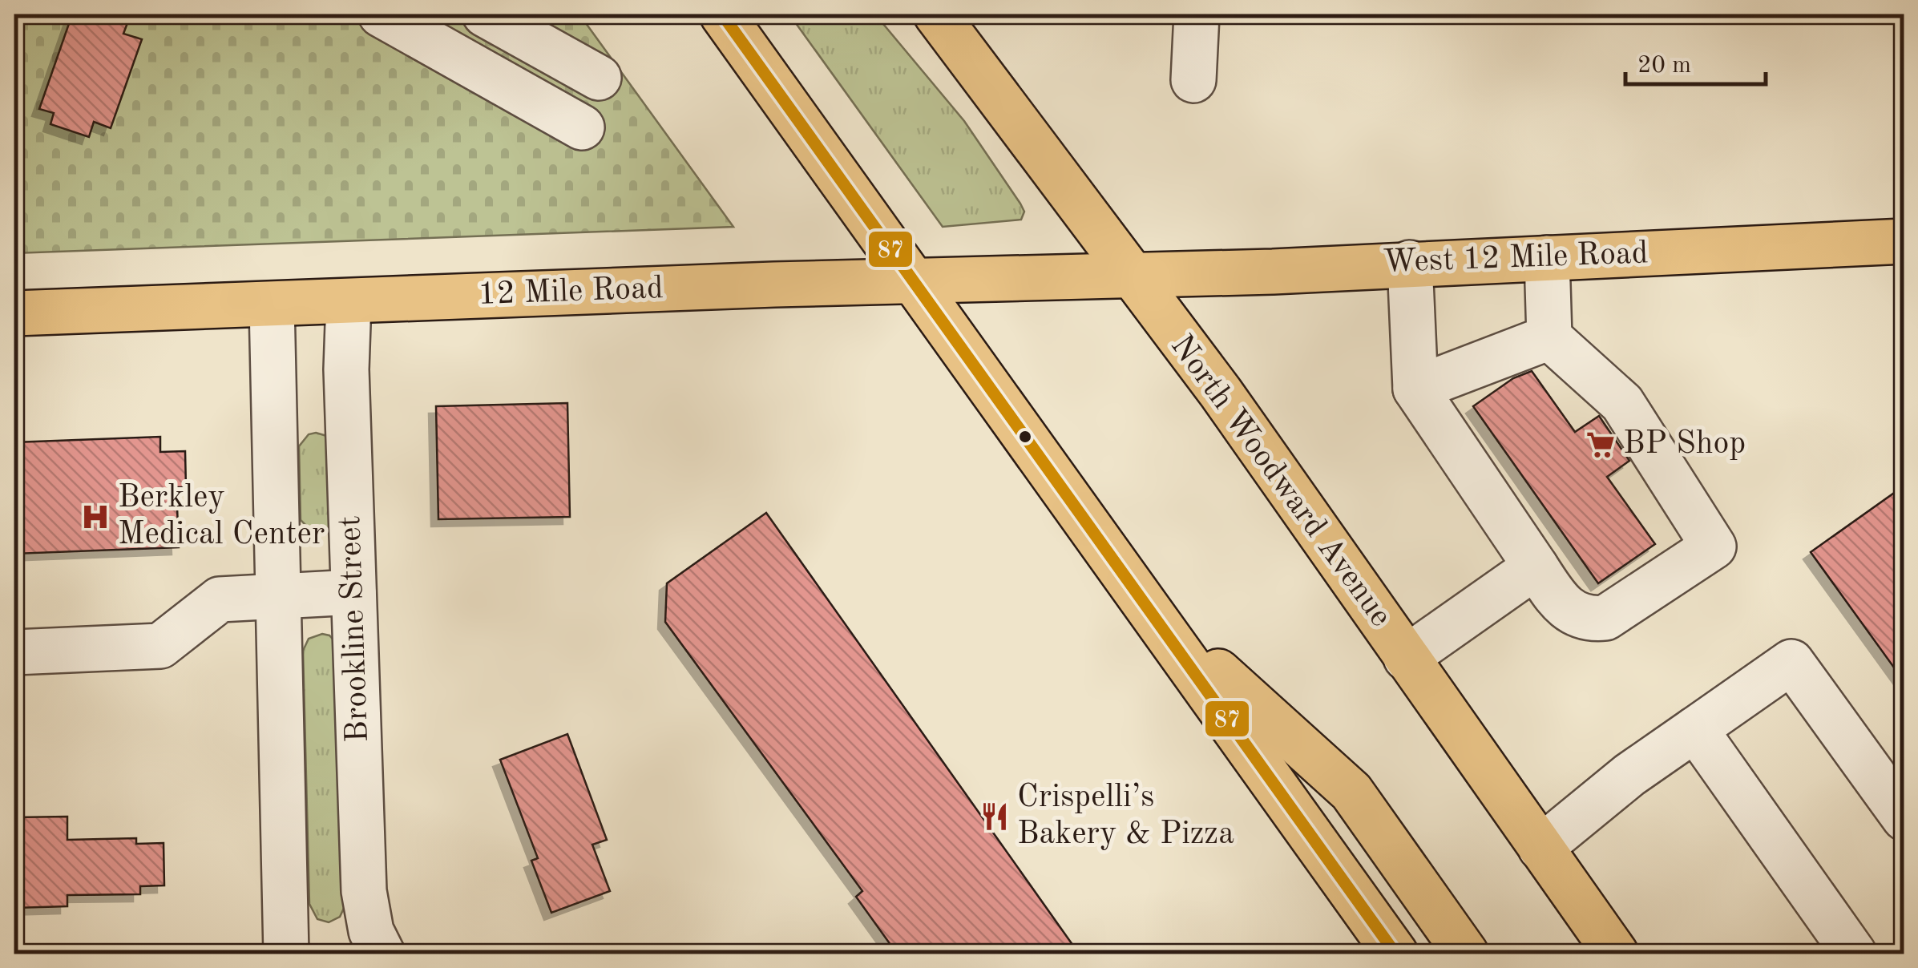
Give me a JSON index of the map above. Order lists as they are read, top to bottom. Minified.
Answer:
{"streets":{"main road":["West 12 Mile Road","12 Mile Road","North Woodward Avenue"],"street":["Brookline Street"]},"crossings":[["West 12 Mile Road","12 Mile Road"],["West 12 Mile Road","North Woodward Avenue"],["12 Mile Road","North Woodward Avenue"],["12 Mile Road","Brookline Street"]],"places":{"supermarket":["BP Shop"],"hospital":["Berkley Medical Center"],"restaurant":["Crispelli’s Bakery & Pizza"]},"lines":["transit line 87"],"scale_bar":"20 m"}
